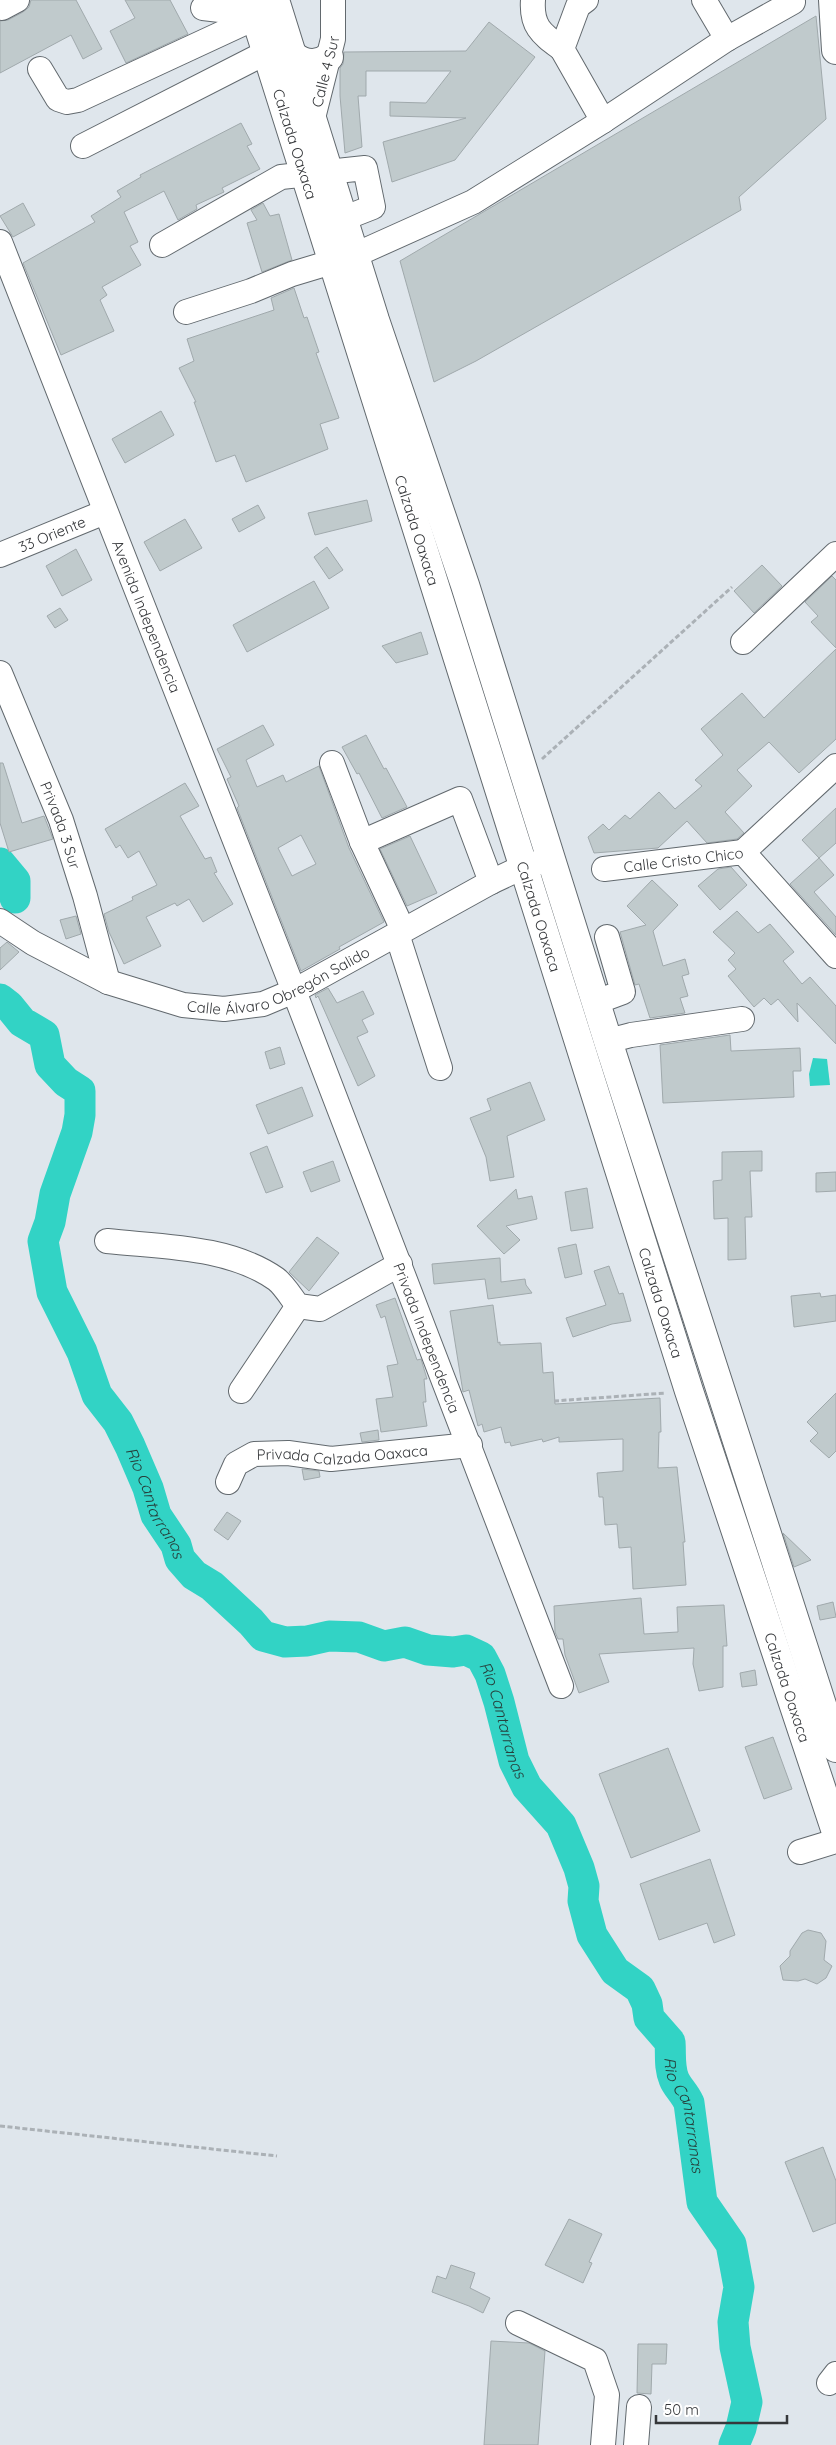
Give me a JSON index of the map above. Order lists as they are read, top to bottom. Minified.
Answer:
{"streets":{"main road":["Calzada Oaxaca"],"street":["Calle 4 Sur","33 Oriente","Avenida Independencia","Privada 3 Sur","Calle Cristo Chico","Calle Álvaro Obregón Salido","Privada Independencia","Privada Calzada Oaxaca"]},"crossings":[["Calle 4 Sur","Calzada Oaxaca"],["Calzada Oaxaca","Calle Álvaro Obregón Salido"],["33 Oriente","Avenida Independencia"],["Avenida Independencia","Calle Álvaro Obregón Salido"],["Avenida Independencia","Privada Independencia"],["Privada 3 Sur","Calle Álvaro Obregón Salido"],["Calle Álvaro Obregón Salido","Privada Independencia"],["Privada Independencia","Privada Calzada Oaxaca"]],"water":["Rio Cantarranas"],"scale_bar":"50 m"}
